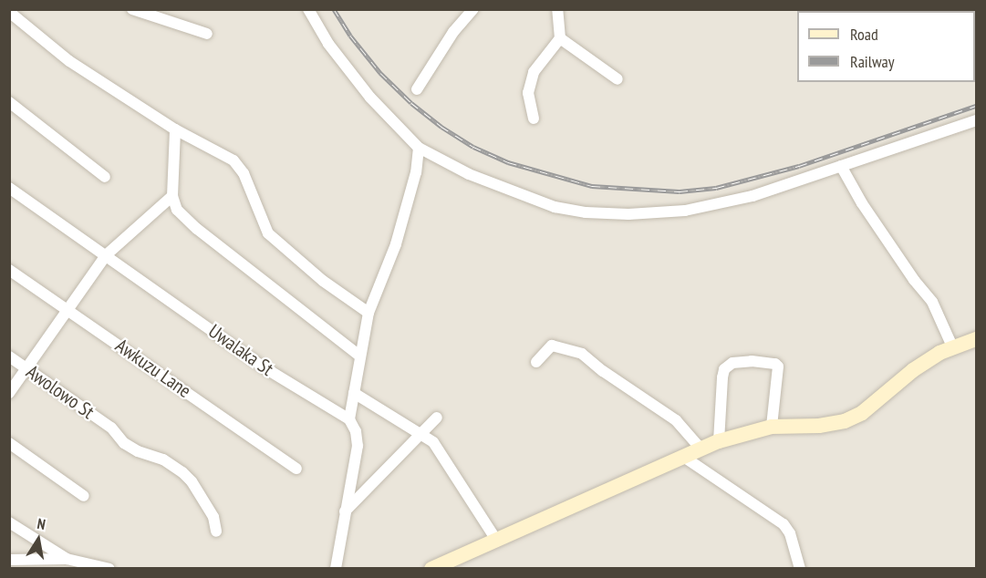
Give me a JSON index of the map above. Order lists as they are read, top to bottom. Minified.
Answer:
{"streets":{"street":["Uwalaka St","Awkuzu Lane","Awolowo St"]},"legend":["Road","Railway"],"north":"top"}
